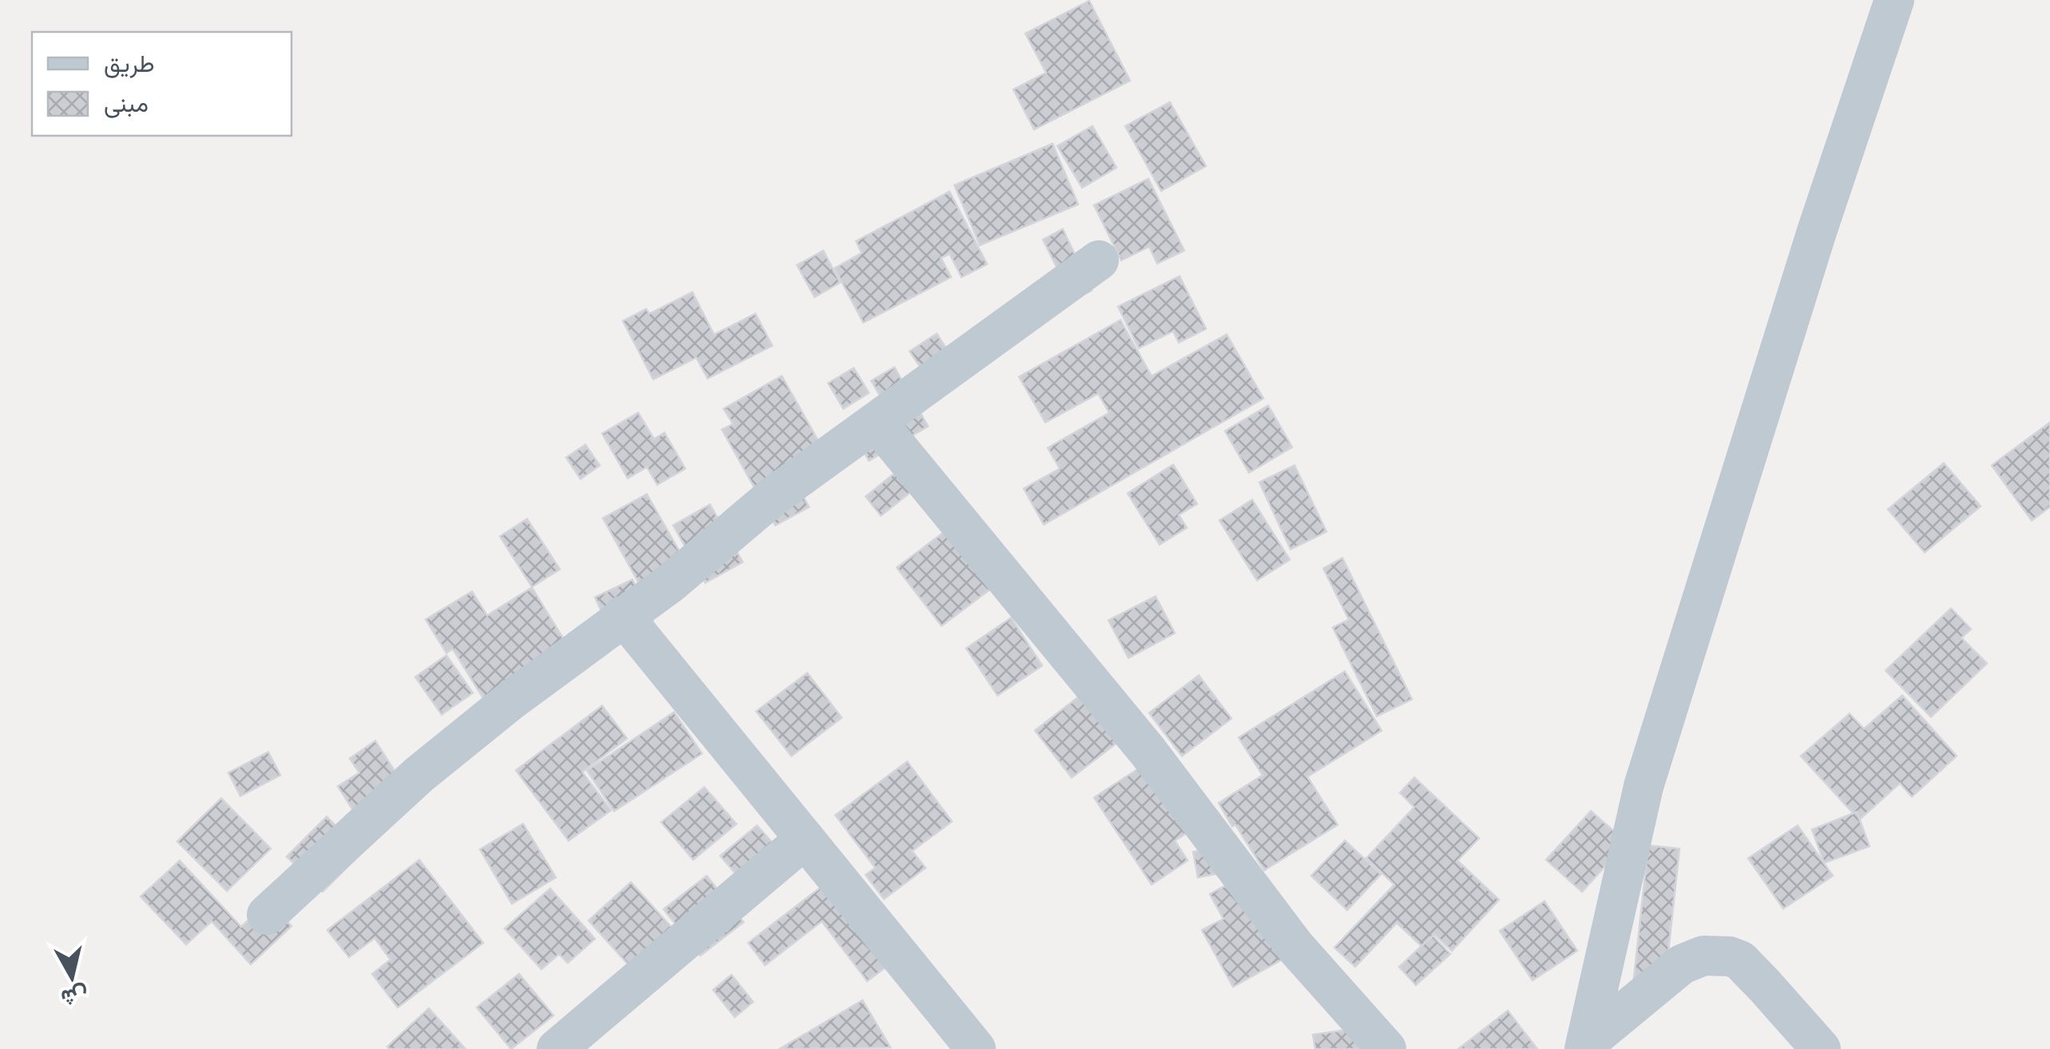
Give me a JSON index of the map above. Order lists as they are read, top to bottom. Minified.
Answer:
{"legend":["طريق","مبنى"],"north":"bottom"}
